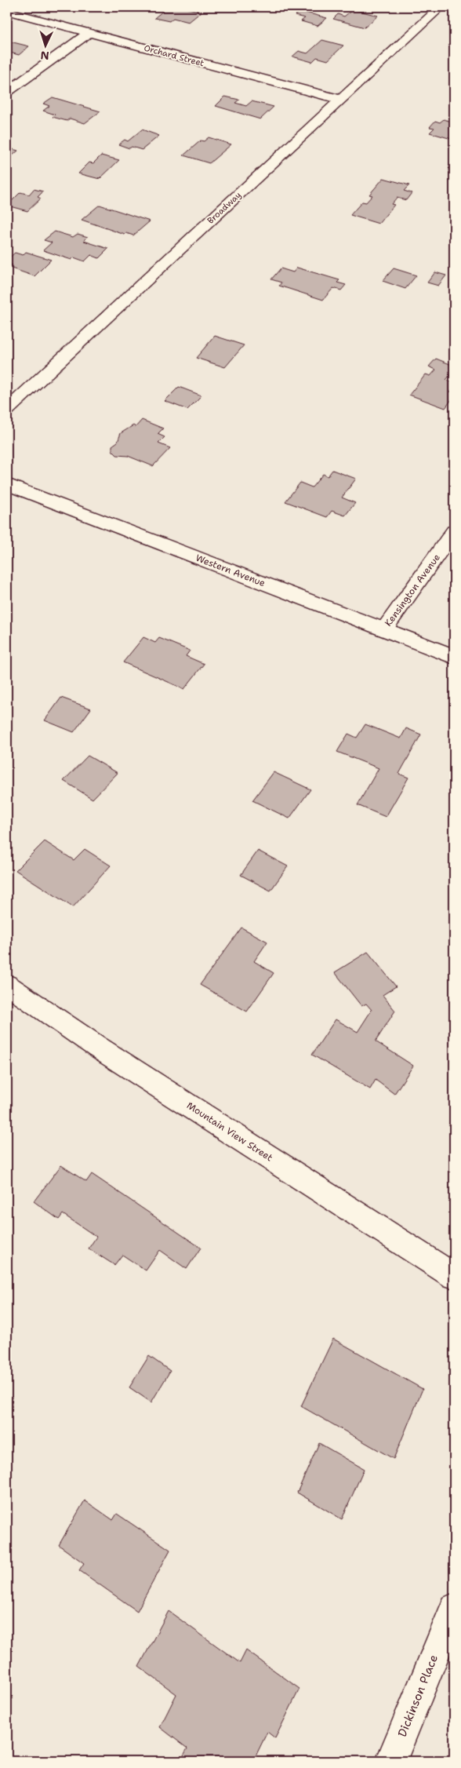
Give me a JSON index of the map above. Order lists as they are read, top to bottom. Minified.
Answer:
{"streets":{"street":["Orchard Street","Broadway","Western Avenue","Kensington Avenue","Mountain View Street","Dickinson Place"]},"crossings":[["Orchard Street","Broadway"],["Western Avenue","Kensington Avenue"]],"north":"bottom"}
